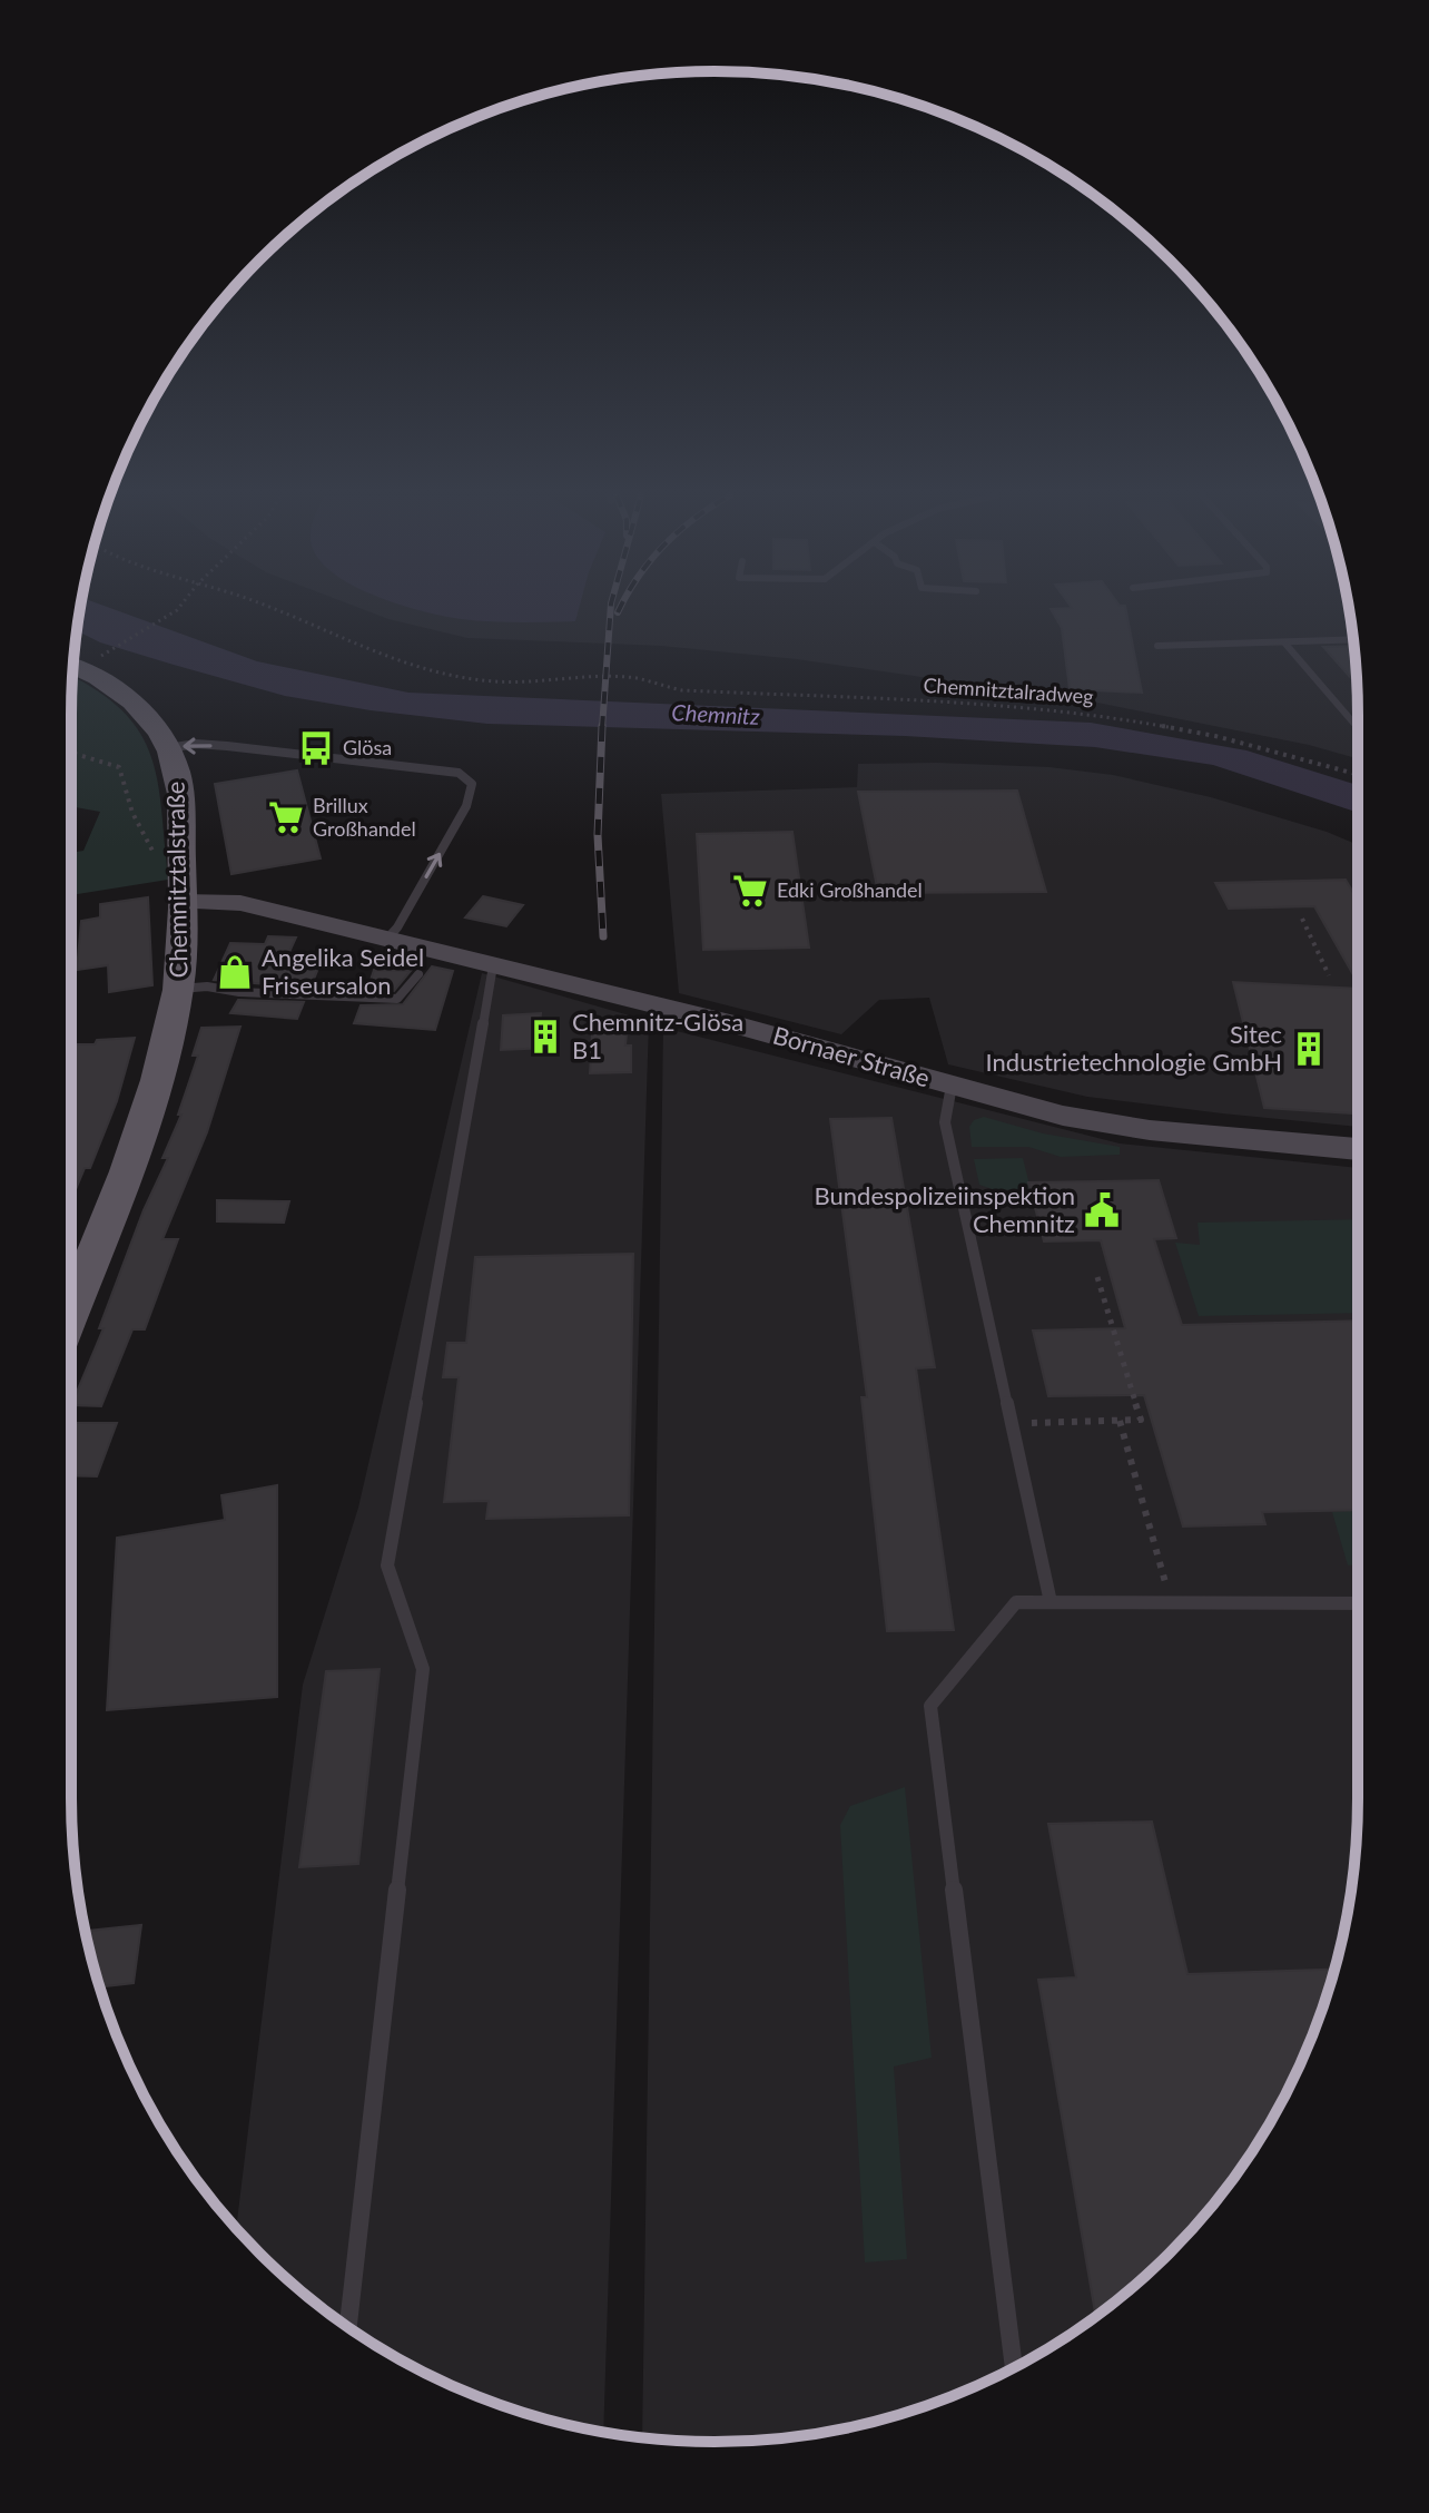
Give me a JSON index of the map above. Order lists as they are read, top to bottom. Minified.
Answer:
{"streets":{"main road":["Chemnitztalstraße","Bornaer Straße"],"path":["Chemnitztalradweg"]},"crossings":[["Chemnitztalstraße","Bornaer Straße"]],"water":["Chemnitz"],"places":{"bus stop":["Glösa"],"supermarket":["Brillux Großhandel","Edki Großhandel"],"shop":["Angelika Seidel Friseursalon"],"building":["Chemnitz-Glösa B1","Sitec Industrietechnologie GmbH"],"public building":["Bundespolizeiinspektion Chemnitz"]}}
